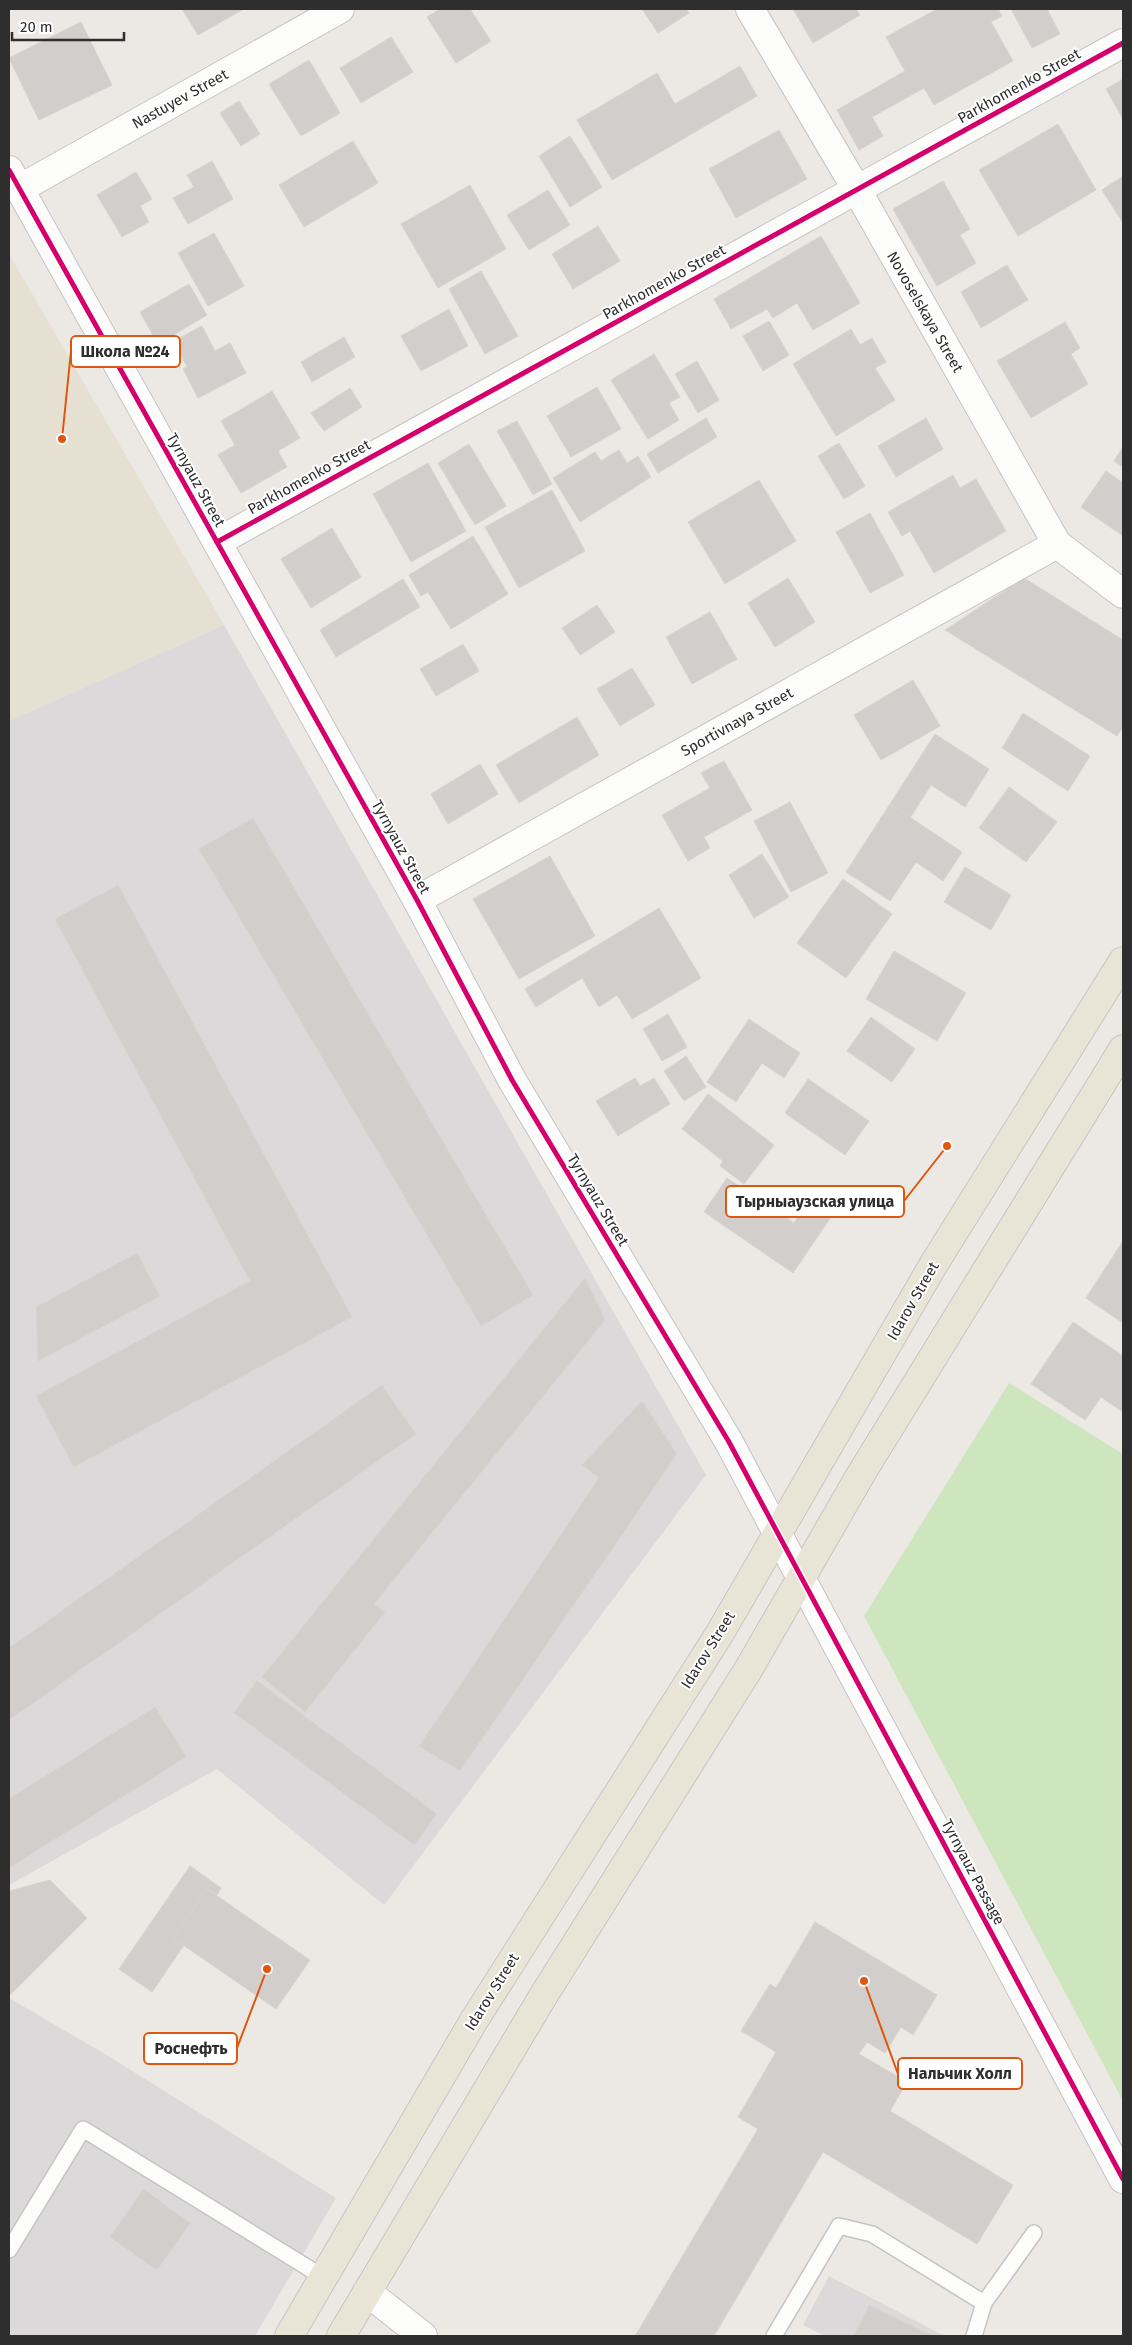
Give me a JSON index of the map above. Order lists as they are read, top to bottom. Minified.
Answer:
{"streets":{"main road":["Idarov Street"],"street":["Parkhomenko Street","Nastuyev Street","Novoselskaya Street","Tyrnyauz Street","Sportivnaya Street","Tyrnyauz Passage"]},"crossings":[["Parkhomenko Street","Novoselskaya Street"],["Parkhomenko Street","Tyrnyauz Street"],["Nastuyev Street","Tyrnyauz Street"],["Novoselskaya Street","Sportivnaya Street"],["Tyrnyauz Street","Sportivnaya Street"],["Tyrnyauz Street","Idarov Street"],["Tyrnyauz Street","Tyrnyauz Passage"]],"places":["Школа №24","Тырныаузская улица","Роснефть","Нальчик Холл"],"scale_bar":"20 m"}
